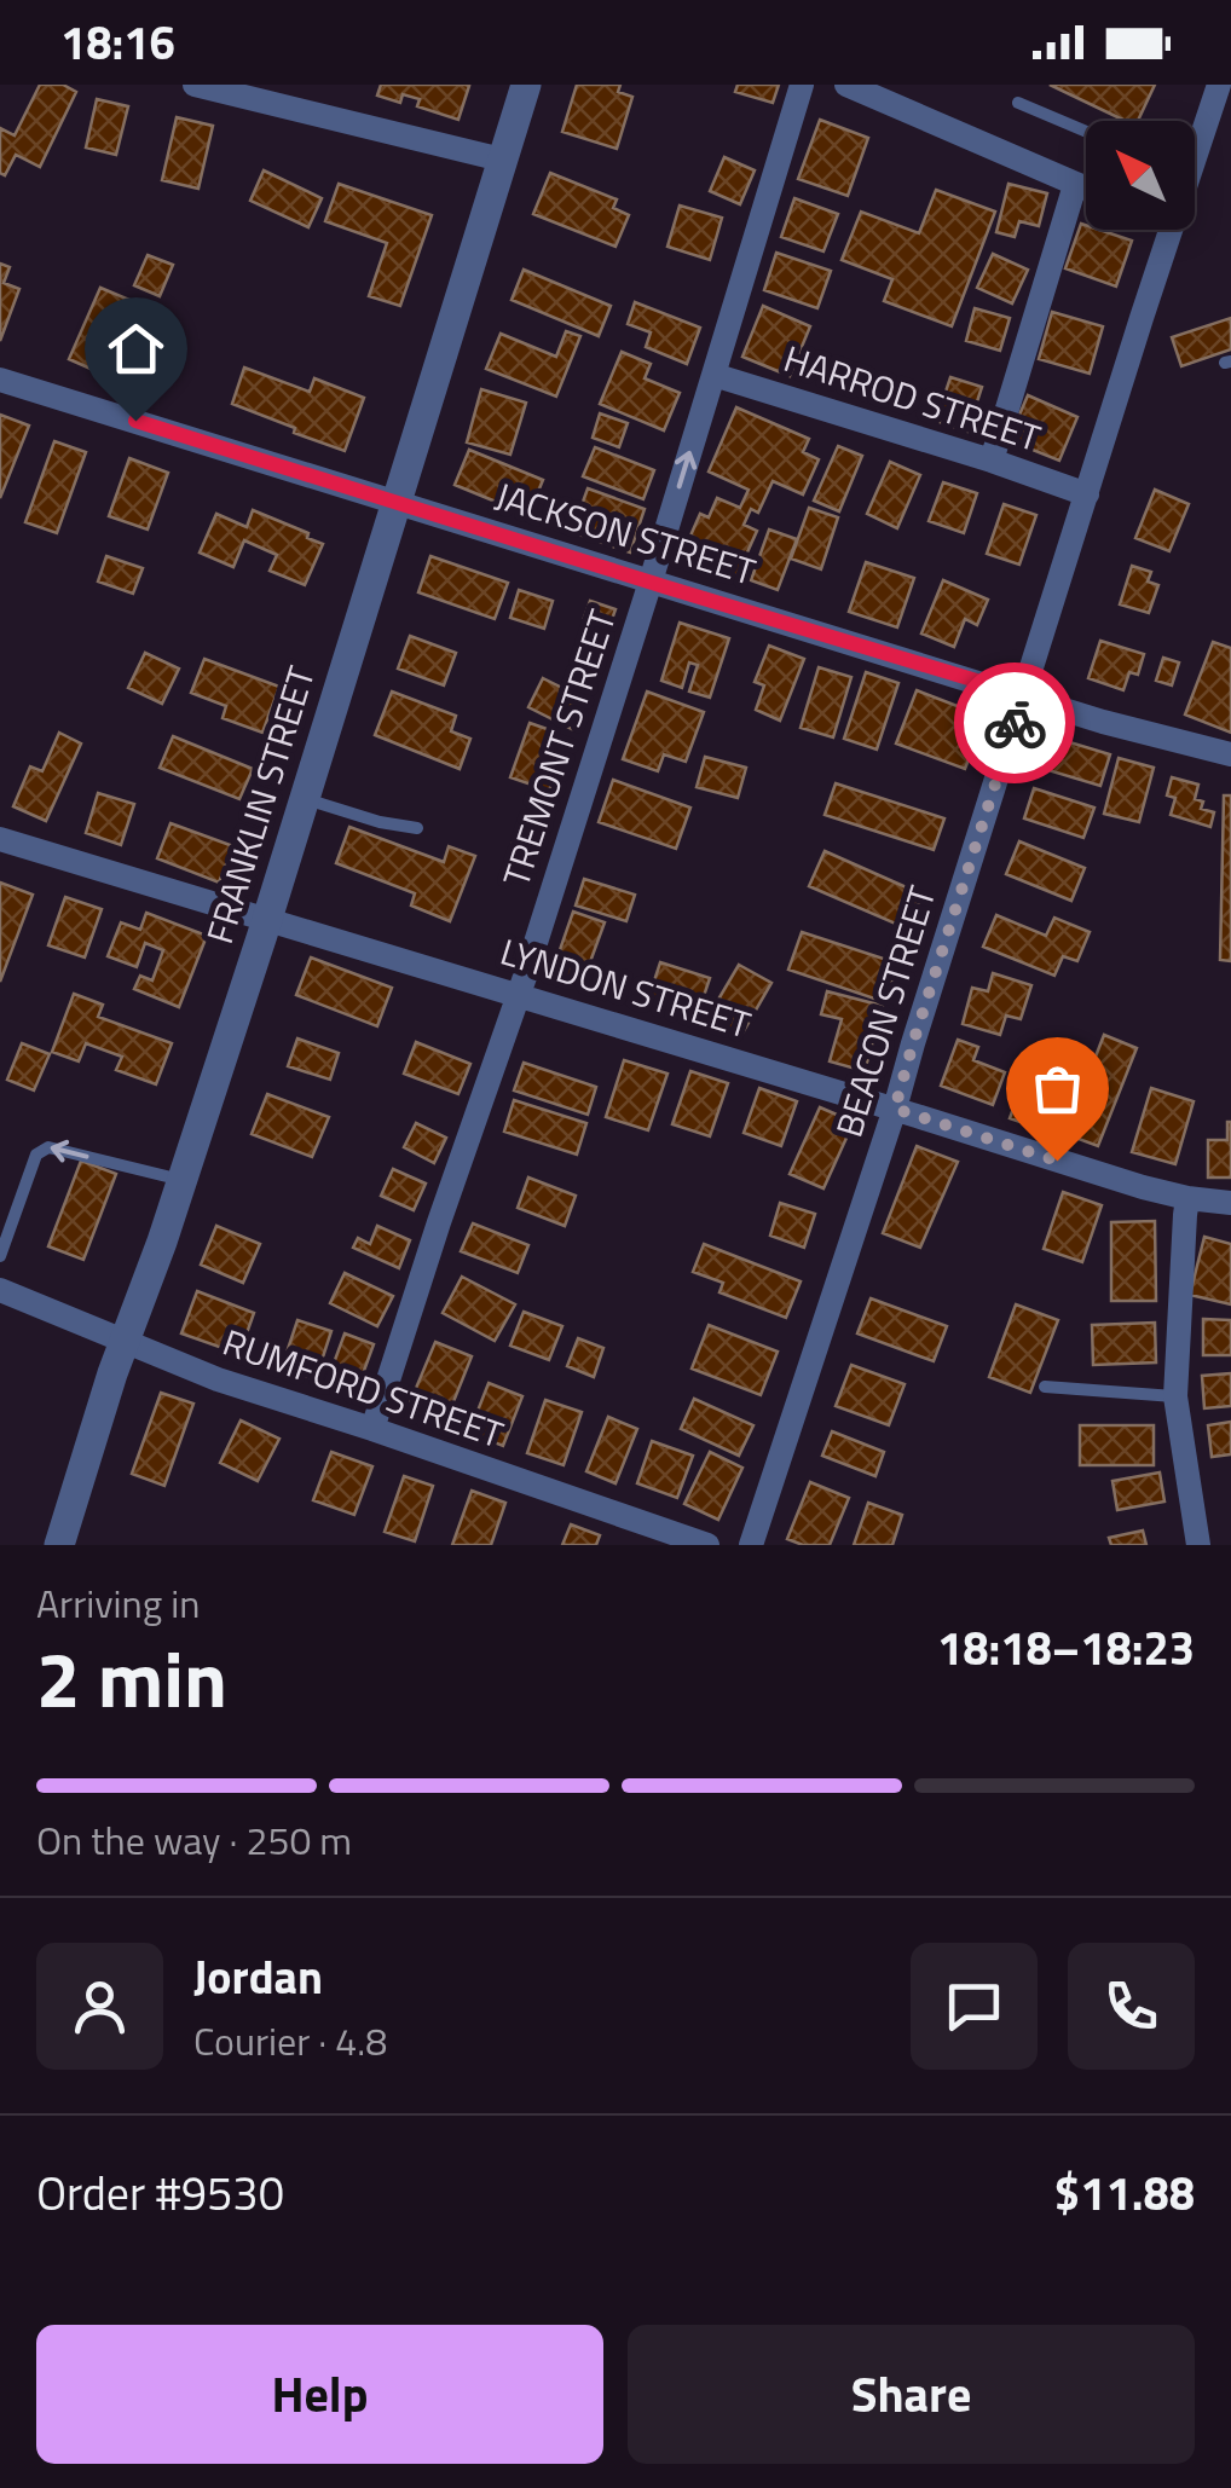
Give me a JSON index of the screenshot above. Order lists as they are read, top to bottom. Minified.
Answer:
{"streets":{"street":["HARROD STREET","JACKSON STREET","TREMONT STREET","FRANKLIN STREET","LYNDON STREET","BEACON STREET","RUMFORD STREET"]},"crossings":[["HARROD STREET","TREMONT STREET"],["HARROD STREET","BEACON STREET"],["JACKSON STREET","TREMONT STREET"],["JACKSON STREET","FRANKLIN STREET"],["JACKSON STREET","BEACON STREET"],["TREMONT STREET","LYNDON STREET"],["TREMONT STREET","RUMFORD STREET"],["FRANKLIN STREET","LYNDON STREET"],["FRANKLIN STREET","RUMFORD STREET"],["LYNDON STREET","BEACON STREET"]],"north":"top left","page":{"status":"18:16","heading":["2 min","Arriving in","18:18–18:23"],"panel":["Jordan","Courier · 4.8","Order #9530","$11.88"],"bar":"On the way · 250 m","buttons":["Help","Share"]}}
